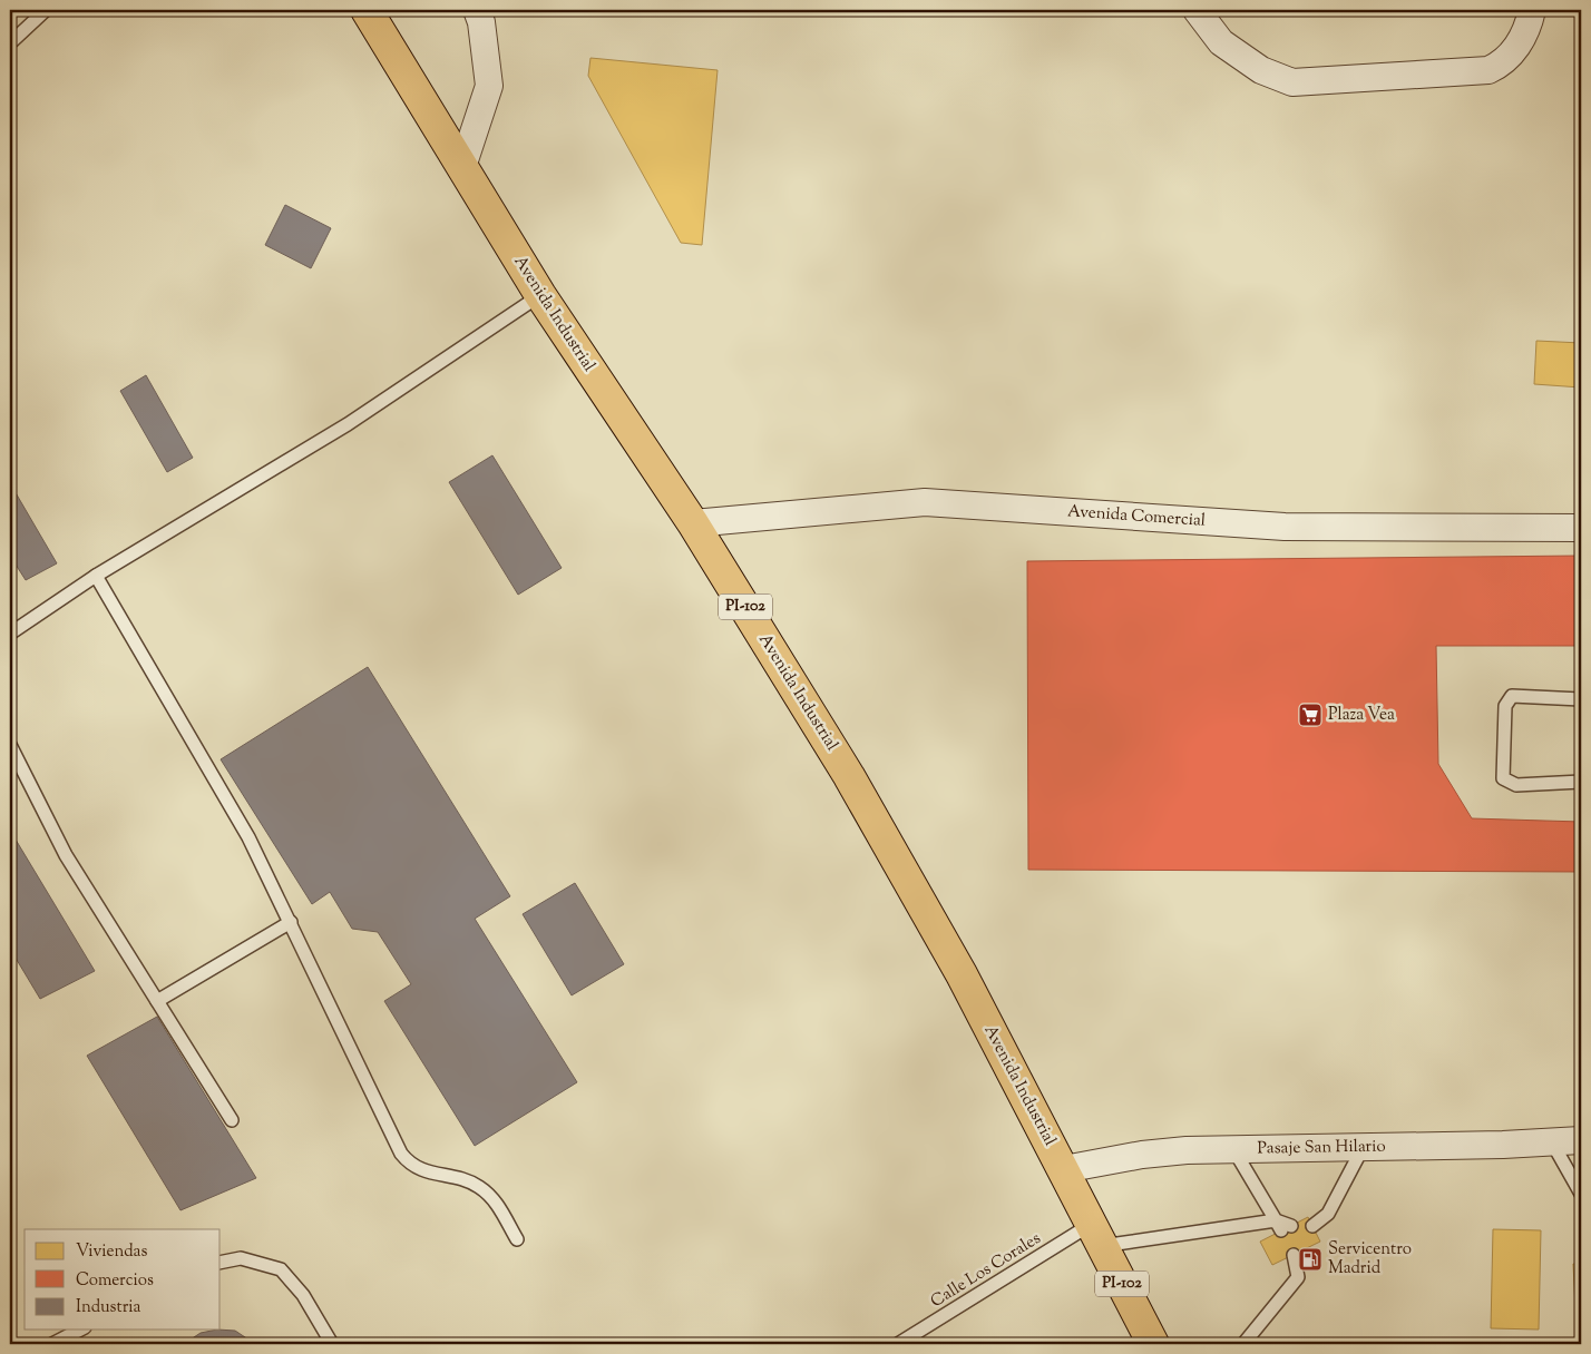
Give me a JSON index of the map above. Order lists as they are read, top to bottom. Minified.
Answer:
{"streets":{"main road":["Avenida Industrial","PI-102"],"street":["Avenida Comercial","Pasaje San Hilario"],"lane":["Calle Los Corales"]},"crossings":[["Avenida Industrial","Avenida Comercial"],["Avenida Industrial","Pasaje San Hilario"],["Avenida Industrial","Calle Los Corales"]],"places":{"supermarket":["Plaza Vea"],"fuel station":["Servicentro Madrid"]},"legend":["Viviendas","Comercios","Industria"]}
